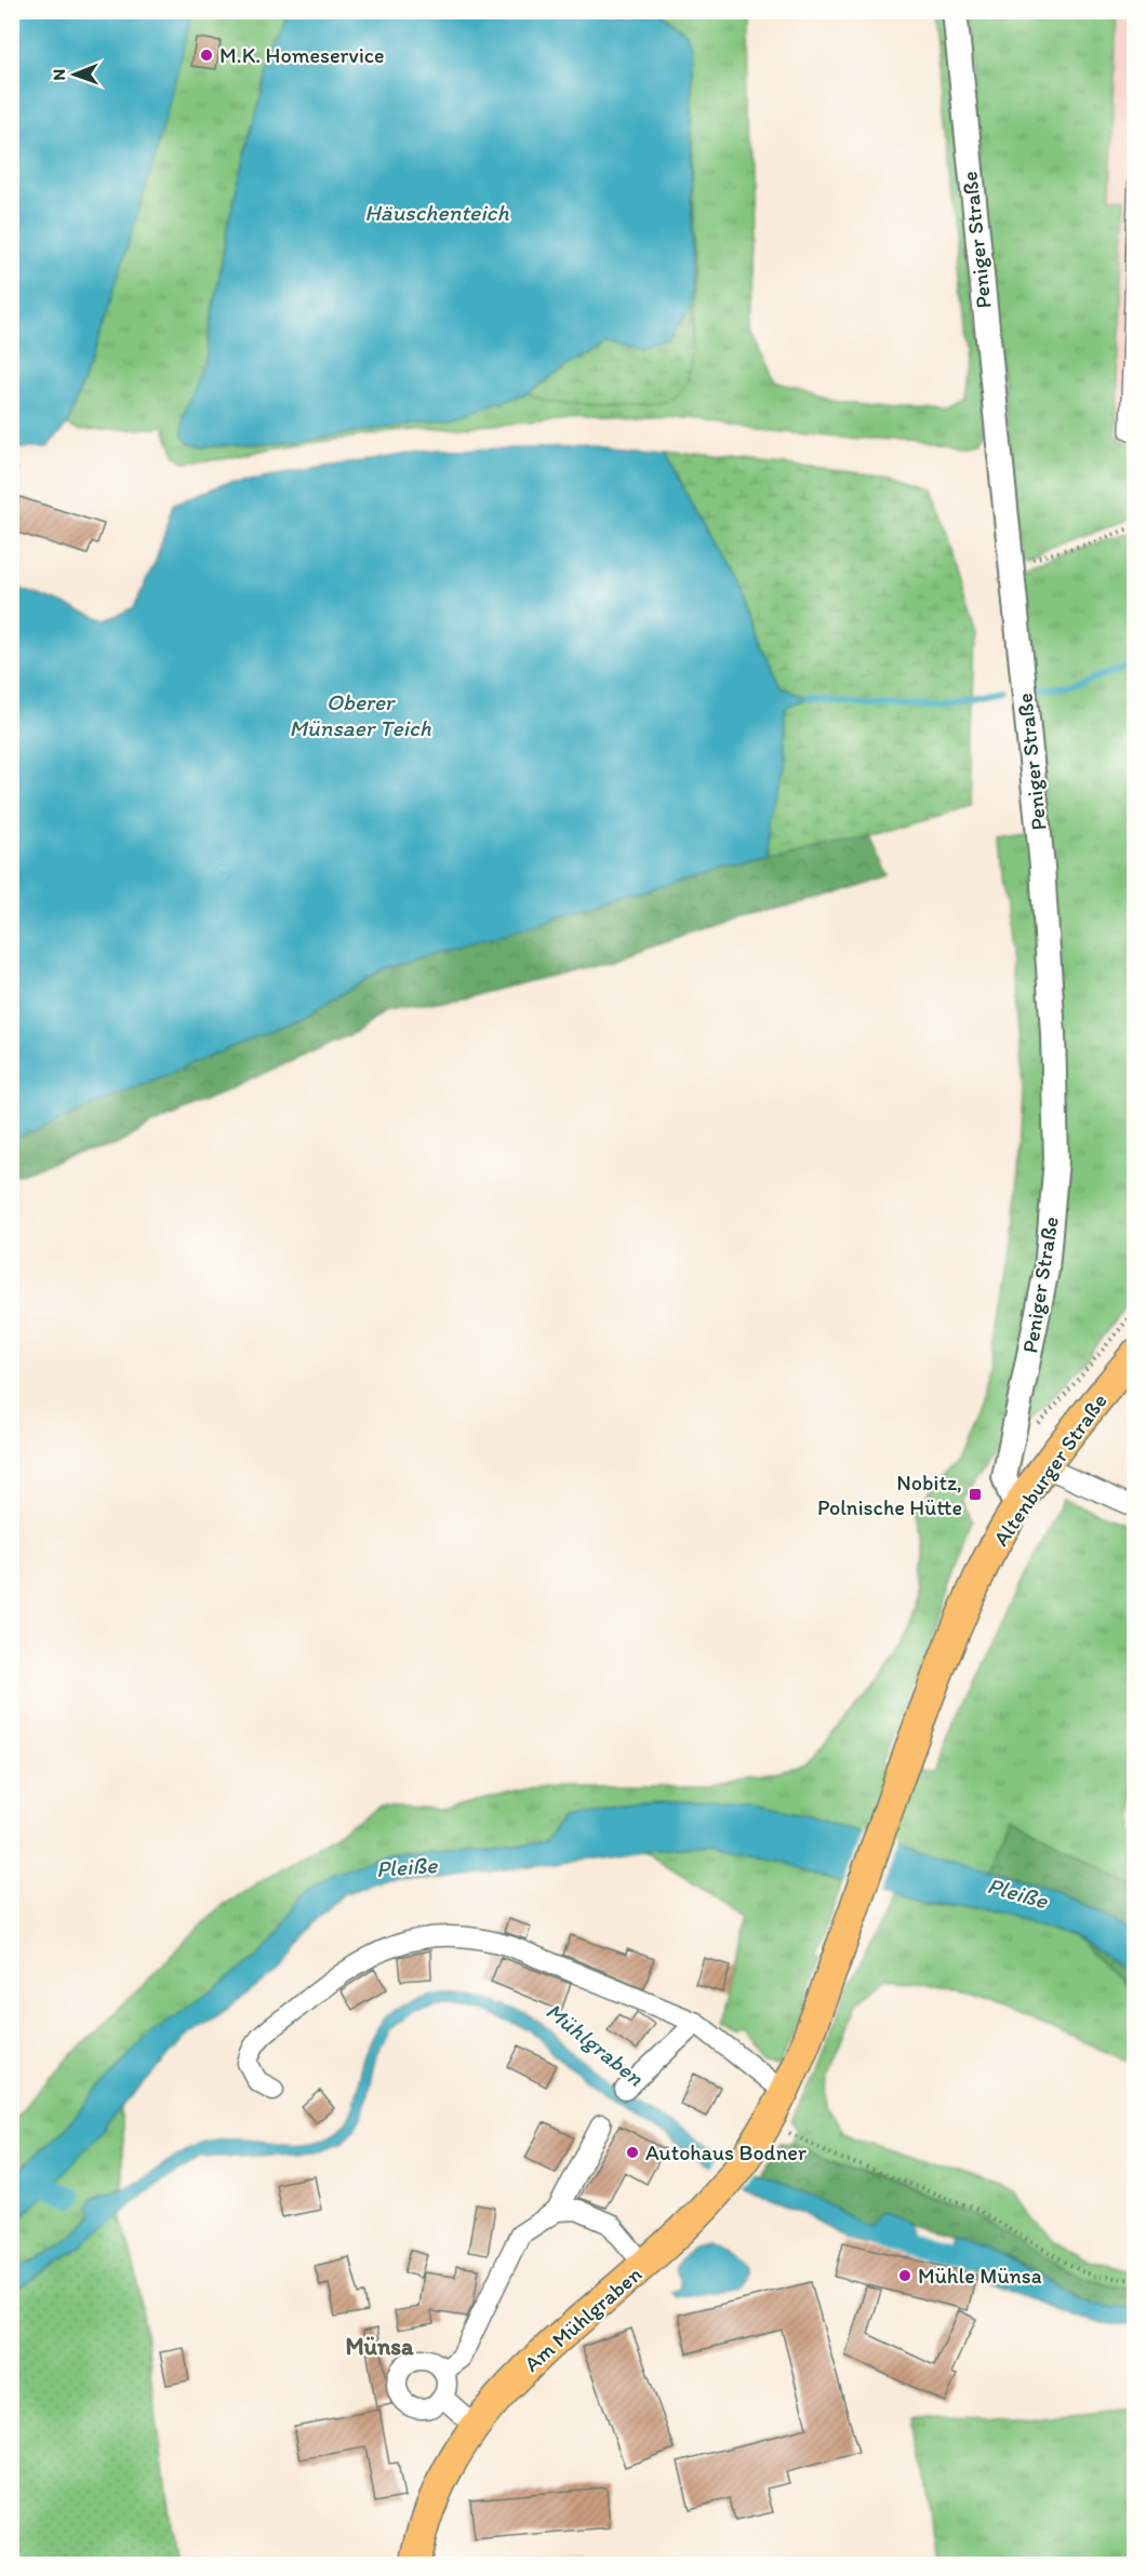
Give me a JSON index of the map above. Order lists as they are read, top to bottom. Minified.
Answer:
{"streets":{"main road":["Altenburger Straße","Am Mühlgraben"],"street":["Peniger Straße"]},"crossings":[["Peniger Straße","Altenburger Straße"],["Altenburger Straße","Am Mühlgraben"]],"districts":["Münsa"],"water":["Häuschenteich","Oberer Münsaer Teich","Pleiße","Mühlgraben"],"places":{"other":["M.K. Homeservice","Autohaus Bodner","Mühle Münsa"],"transit":["Nobitz, Polnische Hütte"]},"north":"left"}
